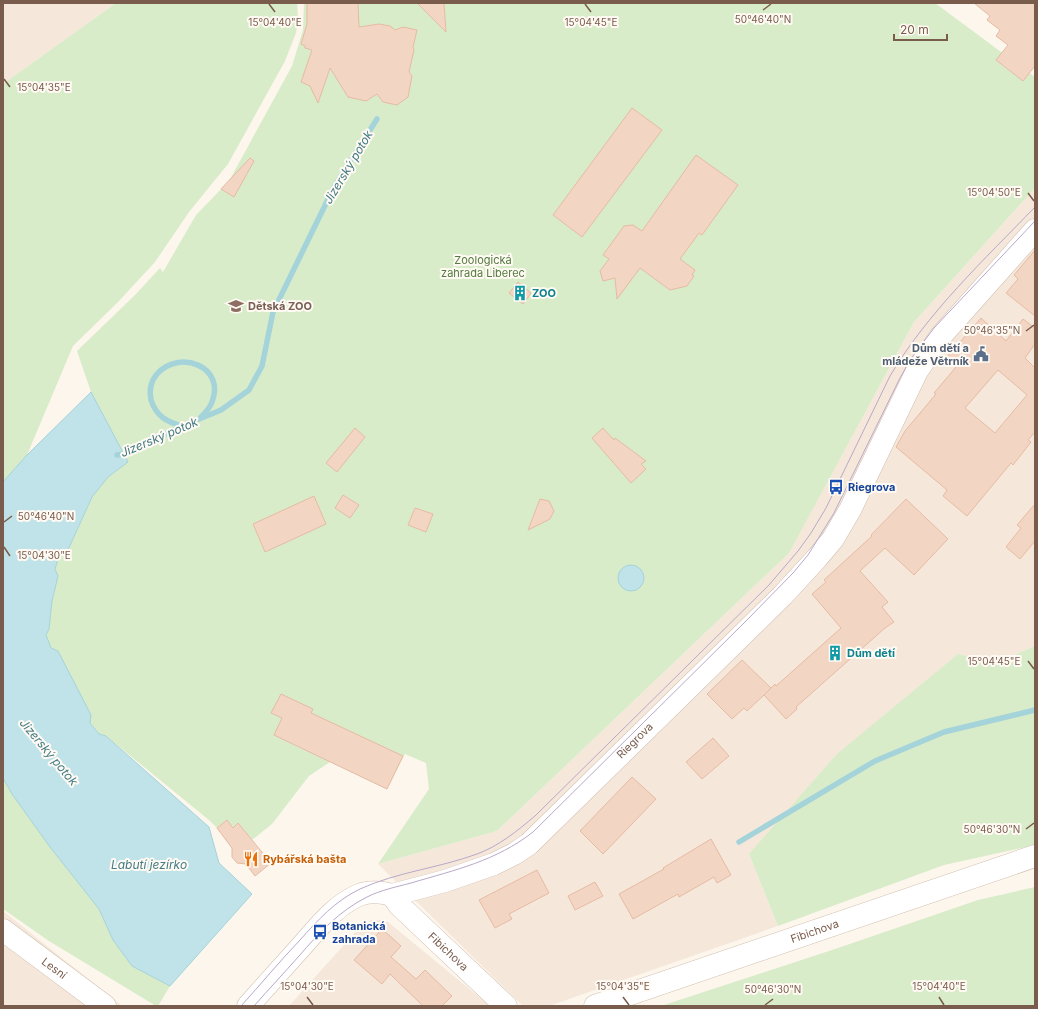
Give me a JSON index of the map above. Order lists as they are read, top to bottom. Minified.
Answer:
{"streets":{"street":["Riegrova","Fibichova","Lesní"]},"crossings":[["Riegrova","Fibichova"]],"water":["Jizerský potok","Labutí jezírko"],"parks":["Zoologická zahrada Liberec"],"places":{"building":["ZOO","Dům dětí"],"school or university":["Dětská ZOO"],"public building":["Dům dětí a mládeže Větrník"],"bus stop":["Riegrova","Botanická zahrada"],"restaurant":["Rybářská bašta"]},"scale_bar":"20 m","coordinates":["50°46'40\"N","15°04'40\"E","15°04'45\"E","15°04'35\"E","15°04'50\"E","50°46'35\"N","15°04'30\"E","50°46'30\"N"]}
